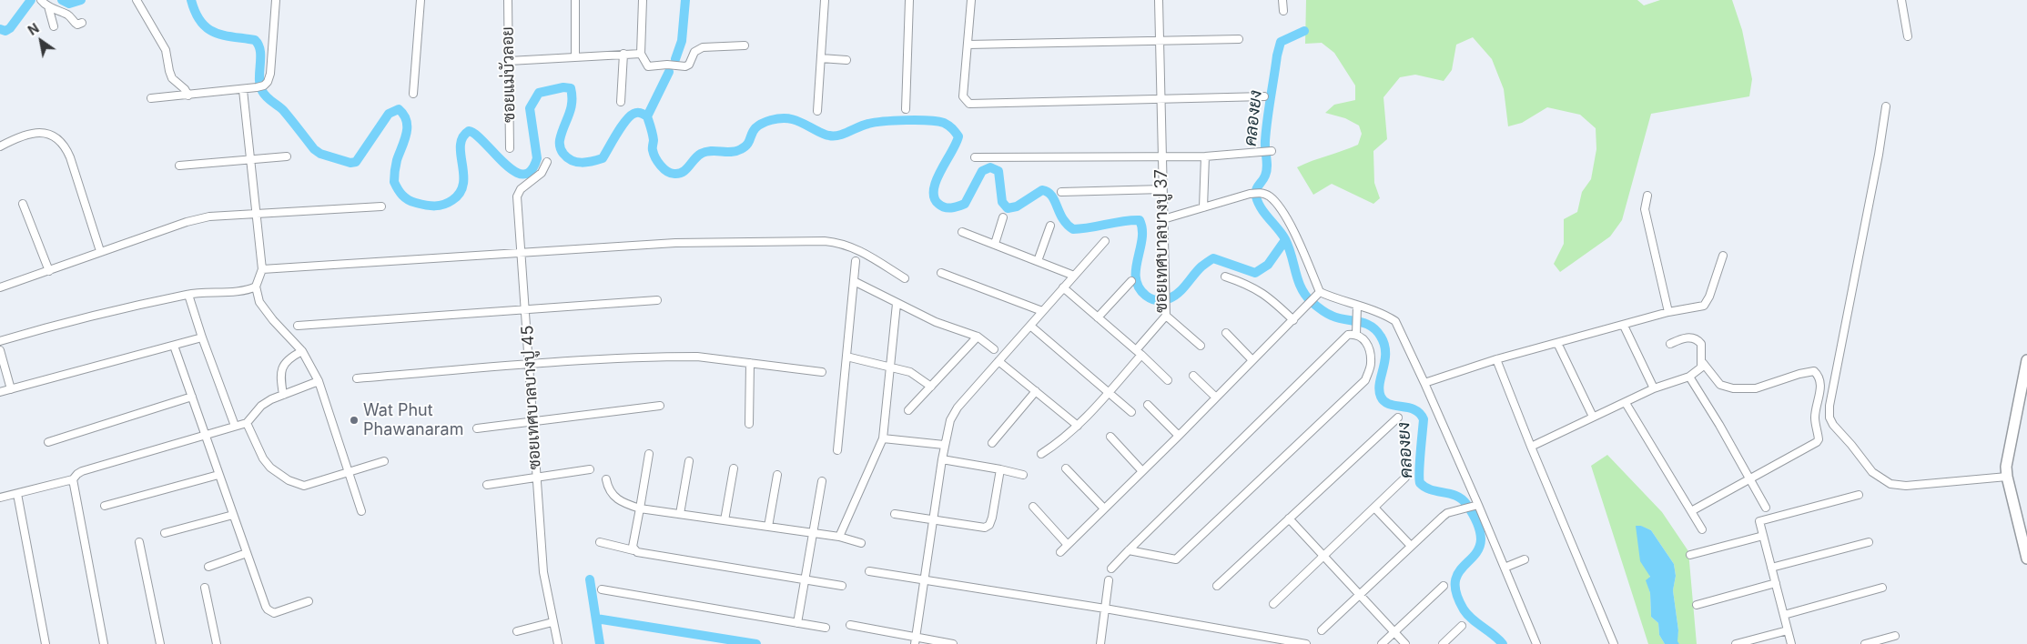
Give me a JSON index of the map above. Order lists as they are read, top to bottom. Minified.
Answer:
{"streets":{"street":["ซอยแม่บัวลอย","ซอยเทศบาลบางปู 37","ซอยเทศบาลบางปู 45"]},"water":["คลองยง"],"places":["Wat Phut Phawanaram"],"north":"top left"}
